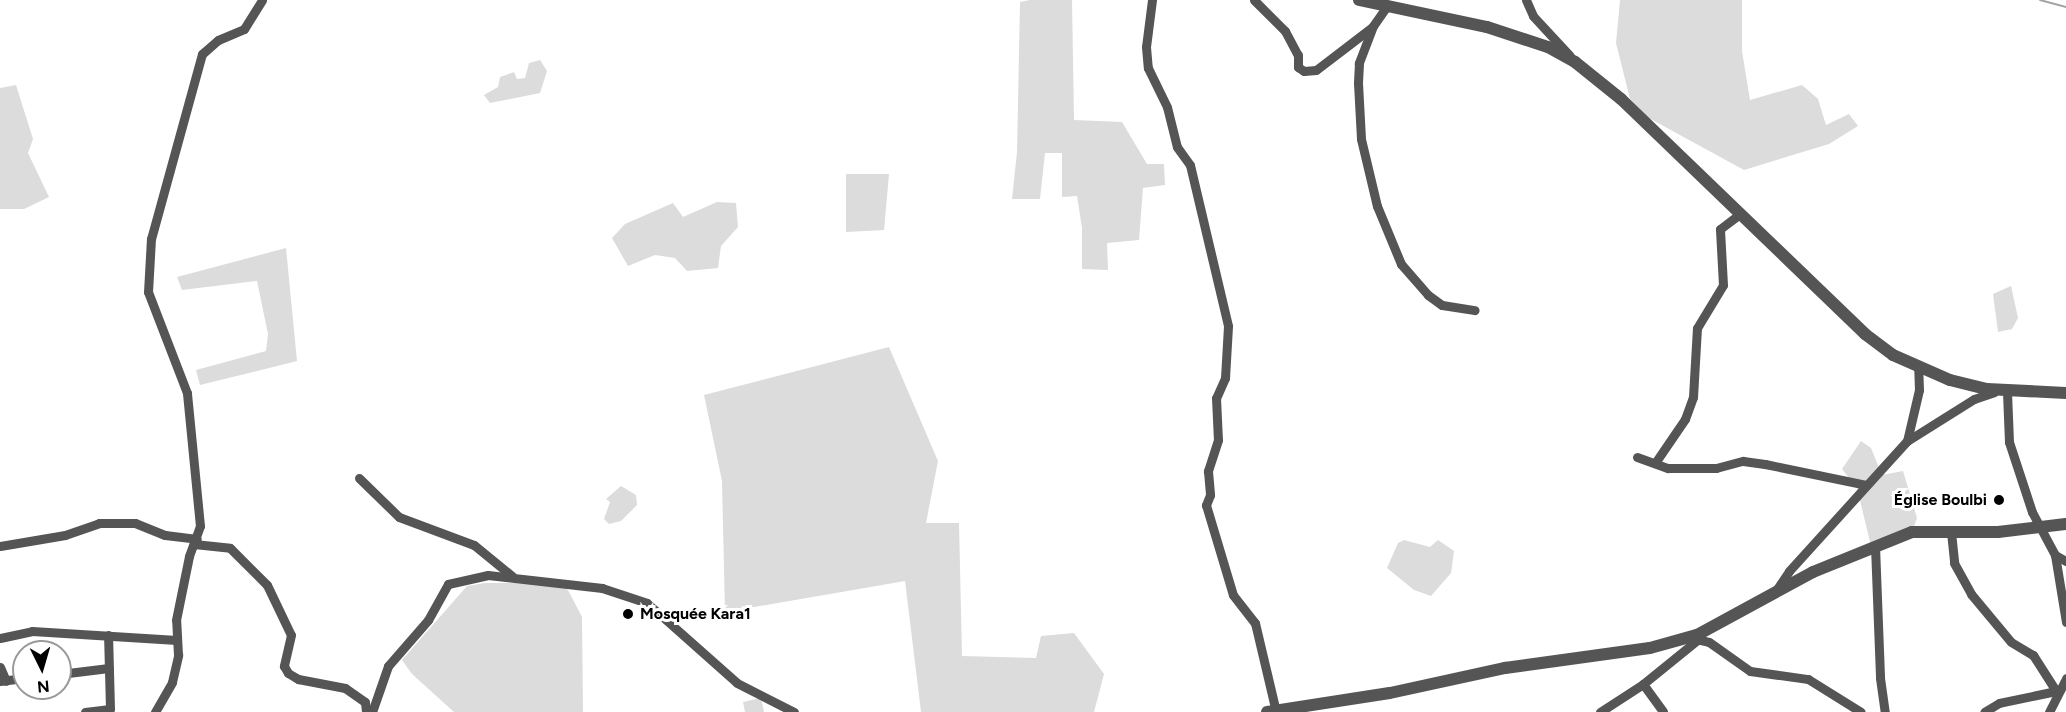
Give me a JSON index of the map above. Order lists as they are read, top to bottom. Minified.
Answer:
{"places":["Église Boulbi","Mosquée Kara1"],"north":"bottom"}
